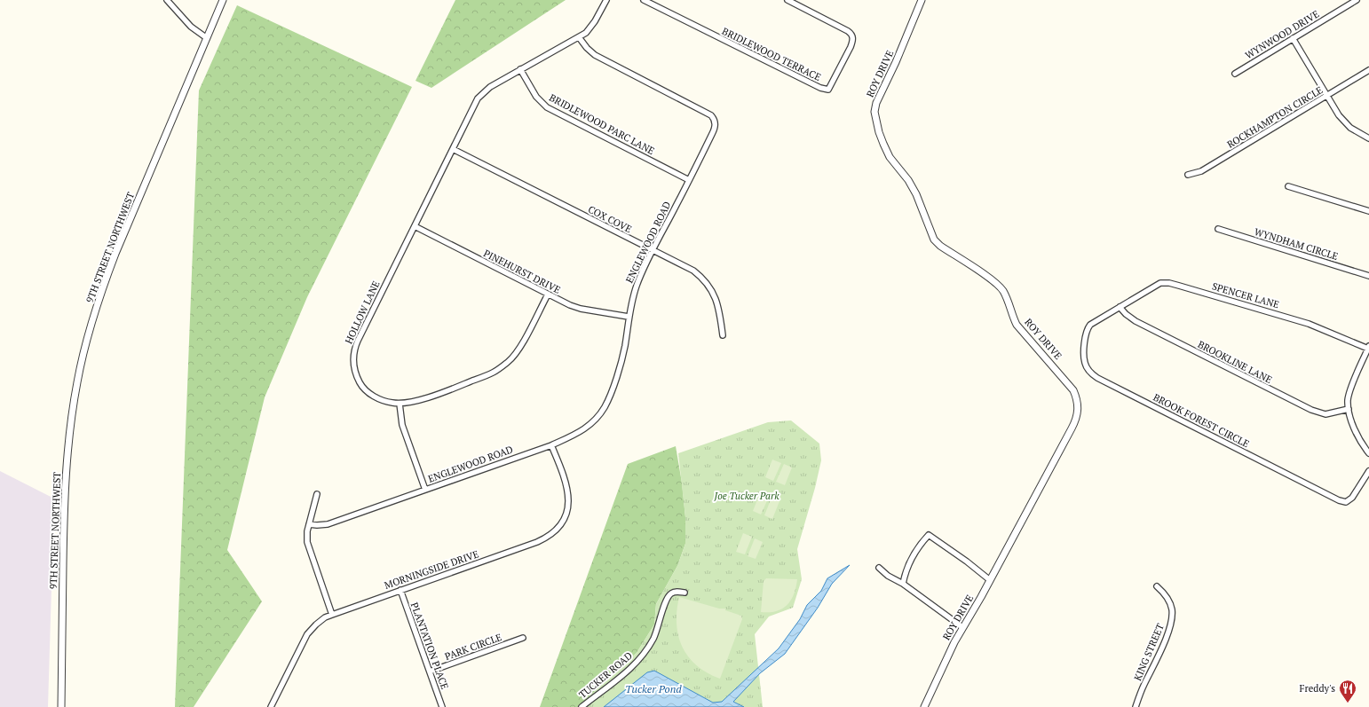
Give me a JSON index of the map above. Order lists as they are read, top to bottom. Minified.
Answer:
{"streets":{"street":["WYNWOOD DRIVE","BRIDLEWOOD TERRACE","ROY DRIVE","ROCKHAMPTON CIRCLE","BRIDLEWOOD PARC LANE","COX COVE","ENGLEWOOD ROAD","WYNDHAM CIRCLE","9TH STREET NORTHWEST","PINEHURST DRIVE","SPENCER LANE","HOLLOW LANE","BROOKLINE LANE","BROOK FOREST CIRCLE","MORNINGSIDE DRIVE","PLANTATION PLACE","PARK CIRCLE","KING STREET","TUCKER ROAD"]},"crossings":[["BRIDLEWOOD PARC LANE","ENGLEWOOD ROAD"],["BRIDLEWOOD PARC LANE","HOLLOW LANE"],["COX COVE","ENGLEWOOD ROAD"],["COX COVE","HOLLOW LANE"],["ENGLEWOOD ROAD","PINEHURST DRIVE"],["ENGLEWOOD ROAD","HOLLOW LANE"],["ENGLEWOOD ROAD","MORNINGSIDE DRIVE"],["PINEHURST DRIVE","HOLLOW LANE"],["SPENCER LANE","BROOKLINE LANE"],["SPENCER LANE","BROOK FOREST CIRCLE"],["BROOKLINE LANE","BROOK FOREST CIRCLE"],["MORNINGSIDE DRIVE","PLANTATION PLACE"],["PLANTATION PLACE","PARK CIRCLE"]],"water":["Tucker Pond"],"parks":["Joe Tucker Park"],"places":{"restaurant":["Freddy's"]}}
